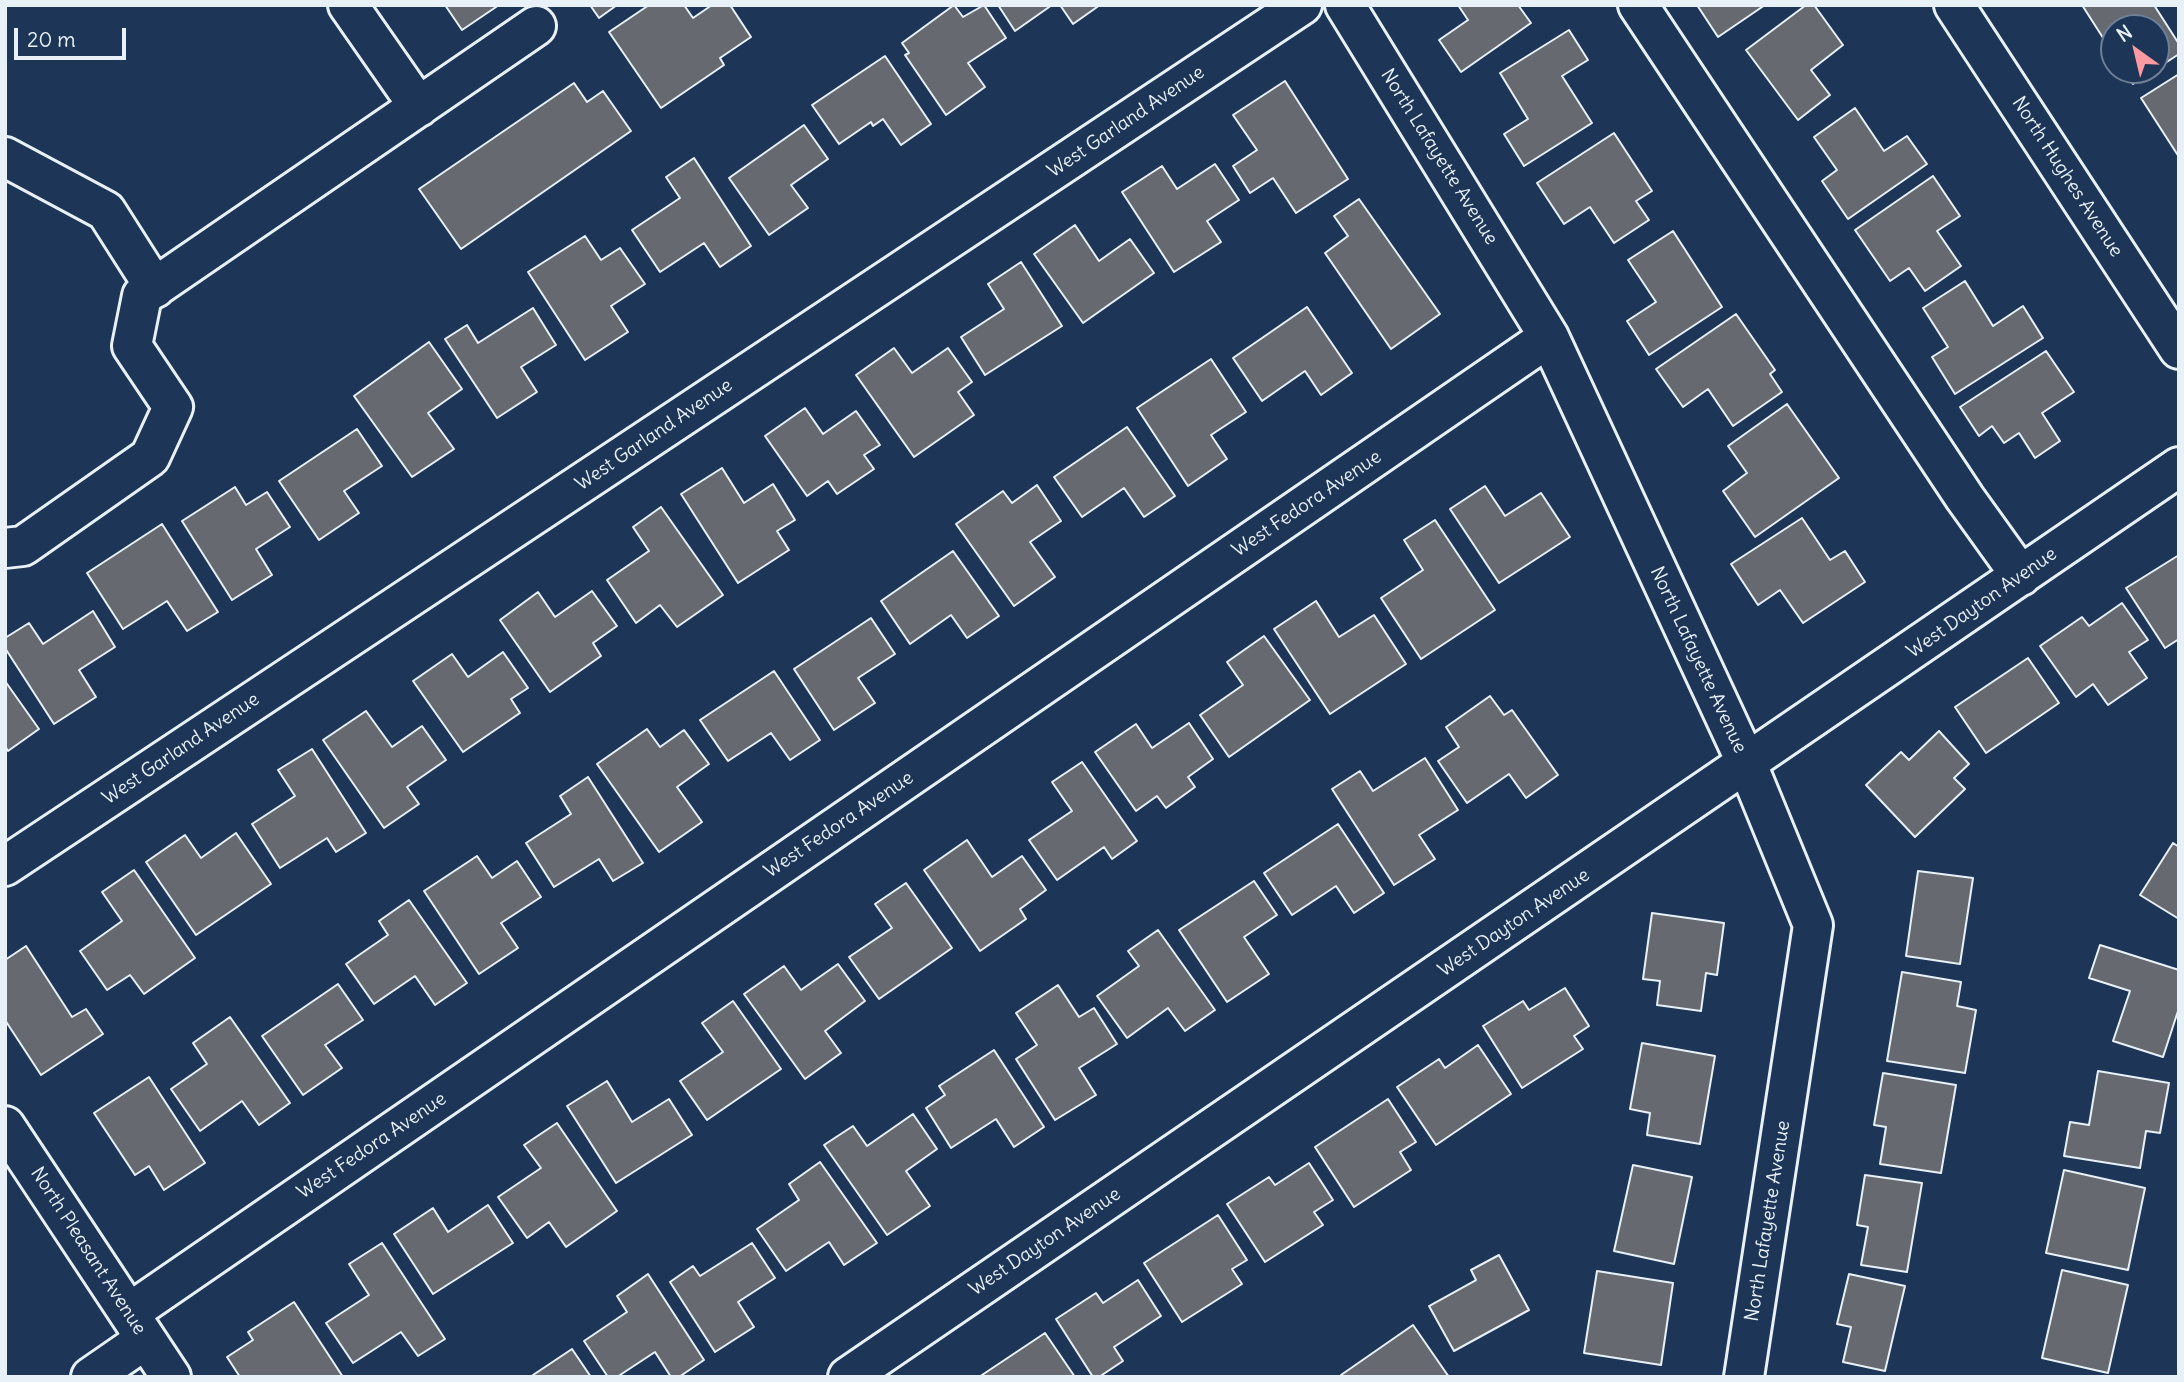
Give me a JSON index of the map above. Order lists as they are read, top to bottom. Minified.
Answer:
{"streets":{"street":["West Garland Avenue","North Lafayette Avenue","North Hughes Avenue","West Fedora Avenue","West Dayton Avenue","North Pleasant Avenue"]},"crossings":[["North Lafayette Avenue","West Fedora Avenue"],["North Lafayette Avenue","West Dayton Avenue"],["West Fedora Avenue","North Pleasant Avenue"]],"scale_bar":"20 m","north":"top left"}
